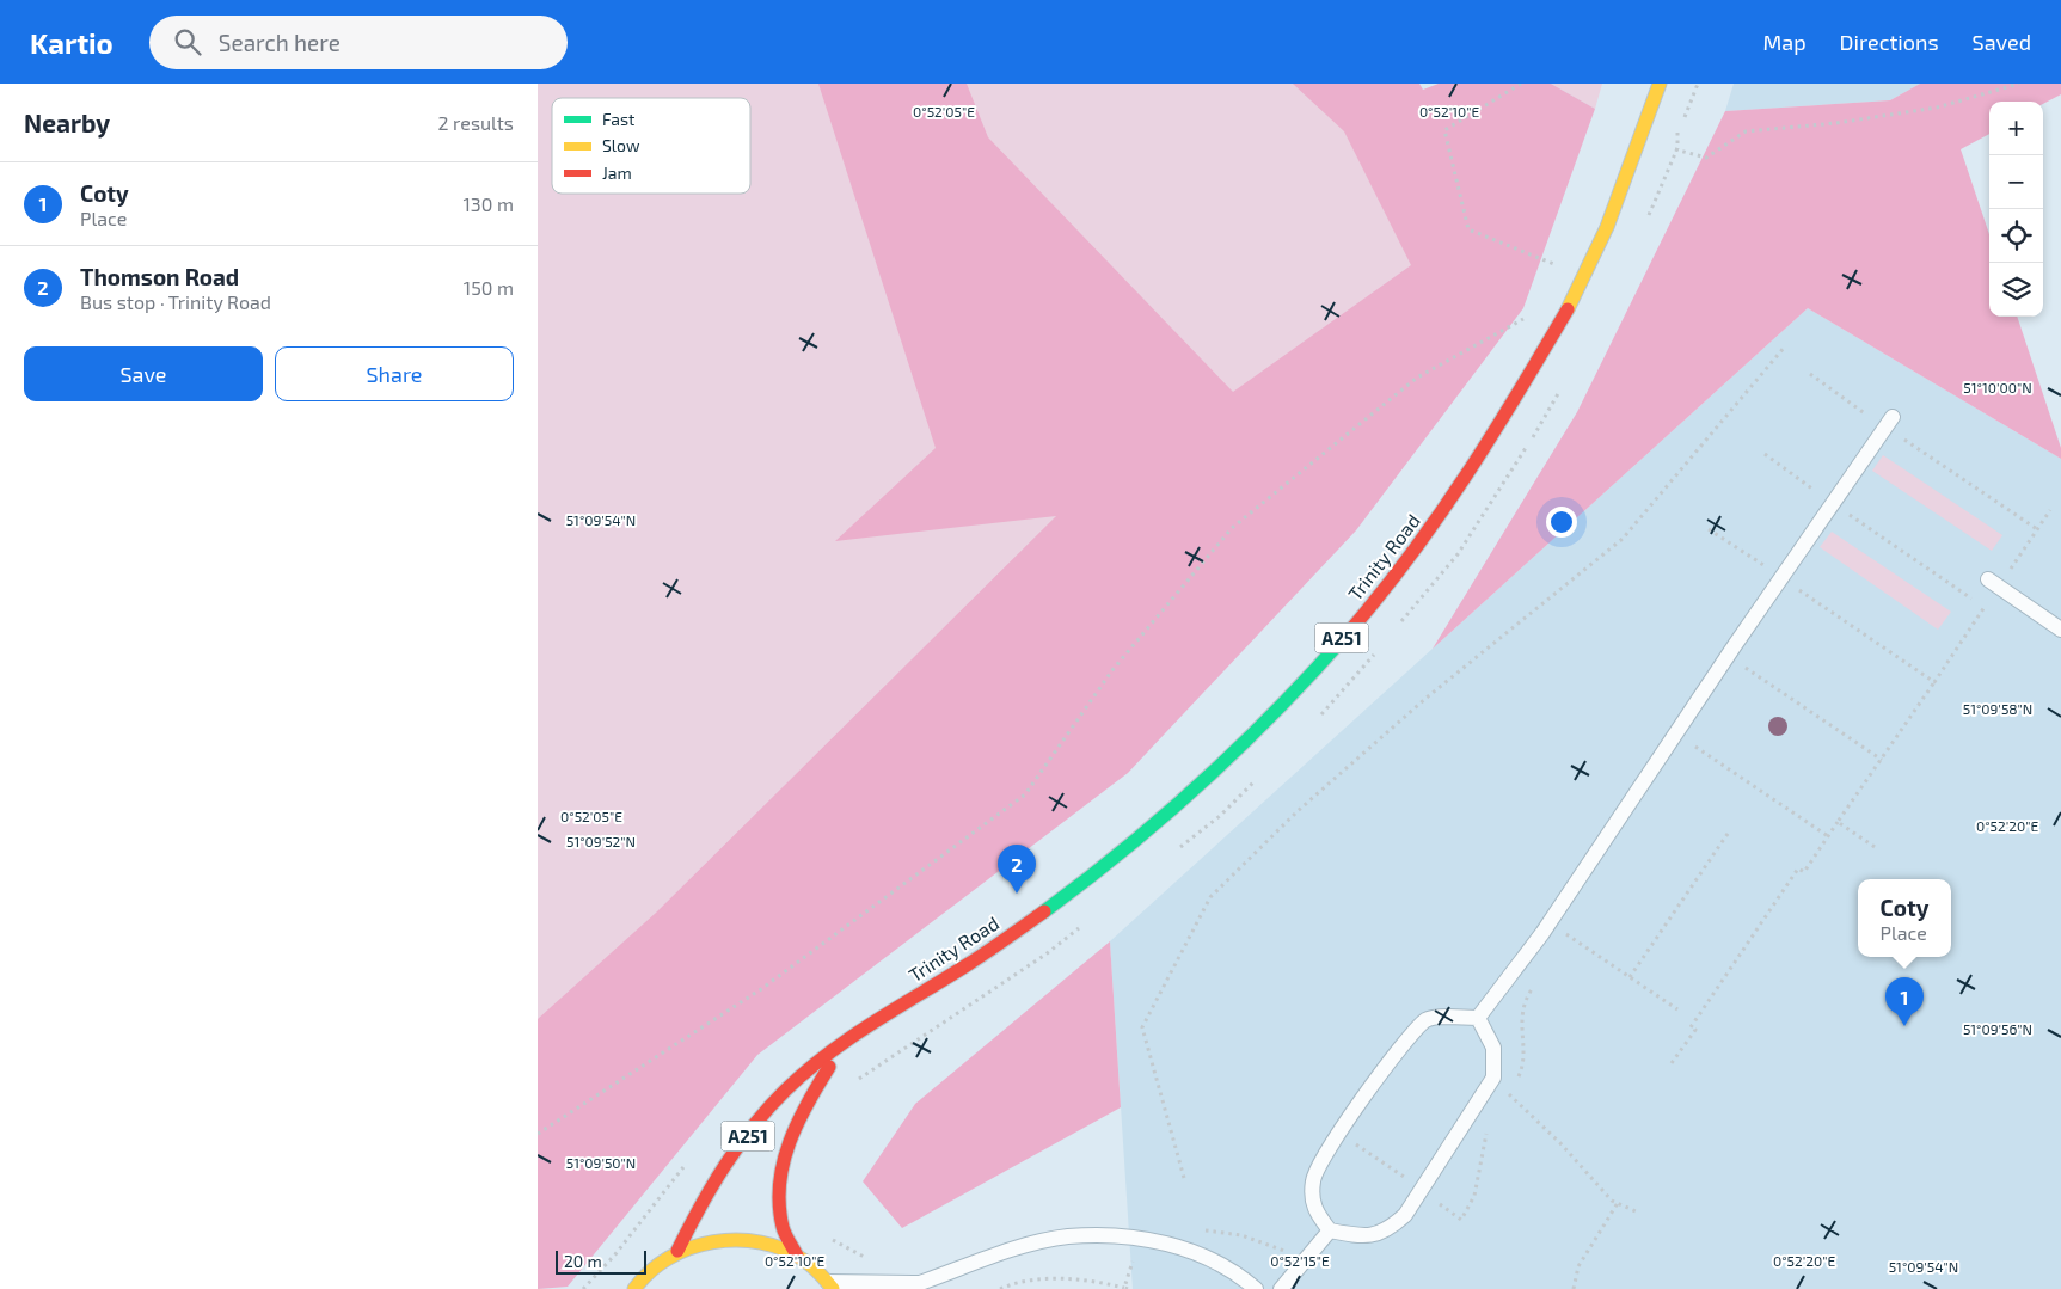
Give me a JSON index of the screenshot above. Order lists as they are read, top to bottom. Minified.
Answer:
{"streets":{"main road":["Trinity Road","A251"]},"legend":["Fast","Slow","Jam"],"scale_bar":"20 m","page":{"header":"Kartio","search":"Search here","nav":["Map","Directions","Saved"],"heading":["Nearby","2 results"],"map_buttons":["+","−"],"list":[{"mark":"1","name":"Coty","note":"Place","value":"130 m"},{"mark":"2","name":"Thomson Road","note":"Bus stop · Trinity Road","value":"150 m"}],"buttons":["Save","Share"],"pins":["2","1"],"popup":["Coty","Place"],"scale":"20 m"},"coordinates":["0°52'05\"E","0°52'10\"E","51°10'00\"N","51°09'54\"N","51°09'58\"N","0°52'20\"E","51°09'52\"N","51°09'56\"N","51°09'50\"N","0°52'15\"E"]}
